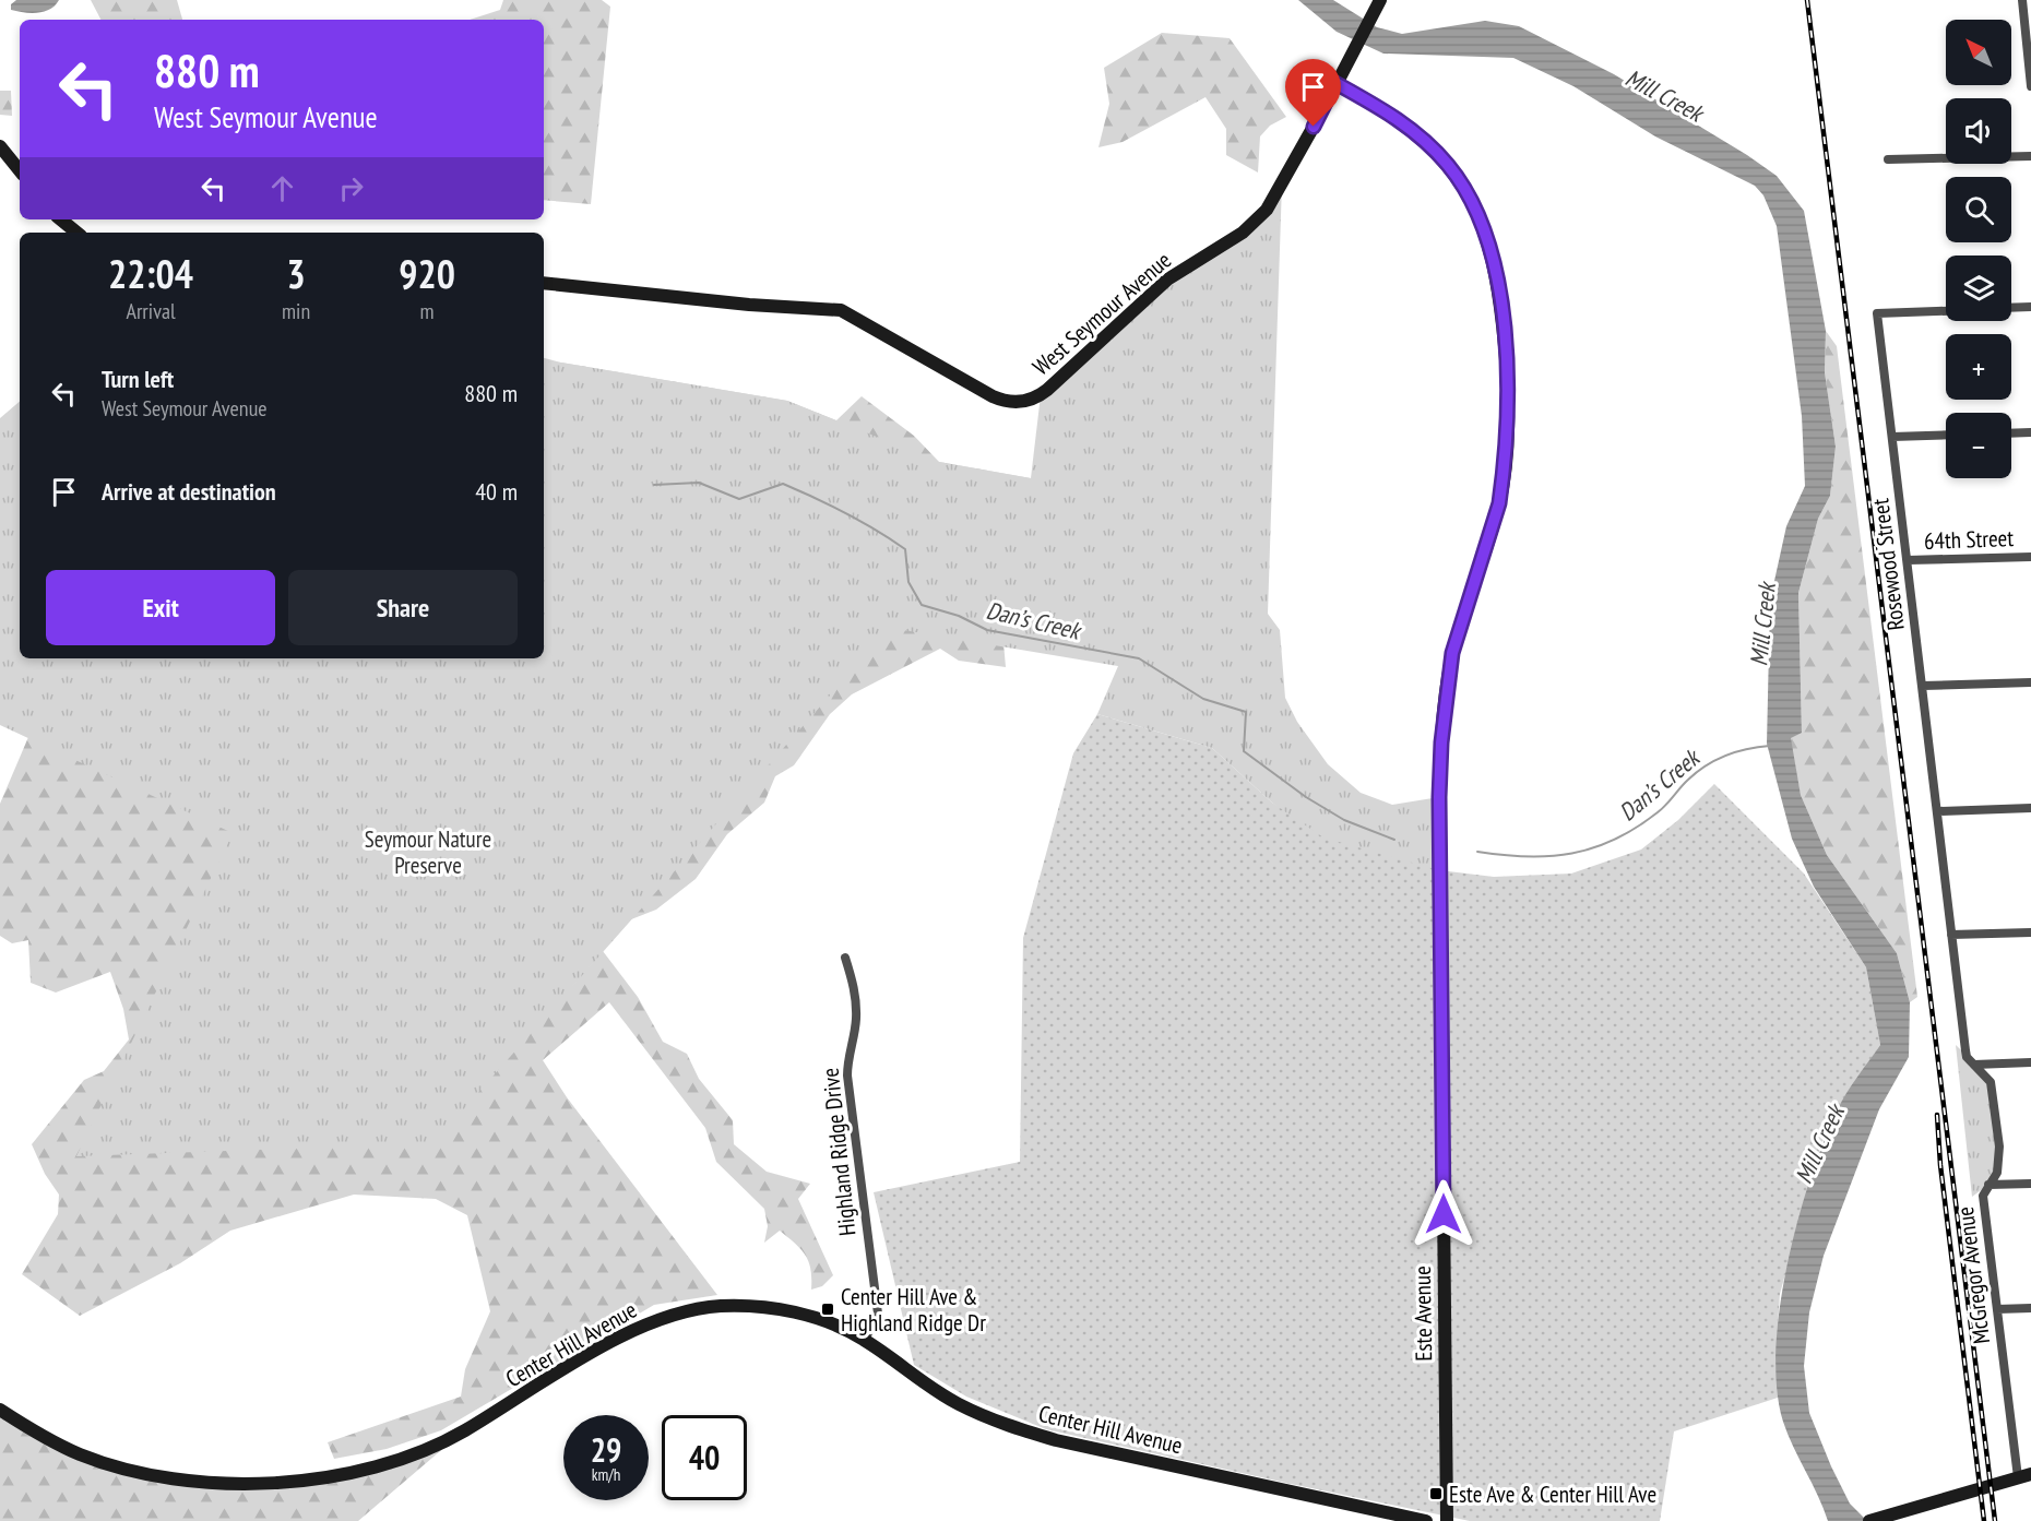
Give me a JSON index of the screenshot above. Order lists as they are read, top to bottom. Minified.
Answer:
{"streets":{"street":["West Seymour Avenue","64th Street","Rosewood Street","Highland Ridge Drive","McGregor Avenue","Este Avenue","Center Hill Avenue"]},"crossings":[["West Seymour Avenue","Este Avenue"],["64th Street","Rosewood Street"],["Rosewood Street","McGregor Avenue"],["Highland Ridge Drive","Center Hill Avenue"]],"water":["Mill Creek","Dan’s Creek"],"parks":["Seymour Nature Preserve"],"places":{"transit":["Center Hill Ave & Highland Ridge Dr","Este Ave & Center Hill Ave"]},"north":"top left","page":{"map_buttons":["+","−"],"turn":["880 m","West Seymour Avenue"],"eta":["22:04","Arrival","3","min","920","m"],"list":[{"name":"Turn left","note":"West Seymour Avenue","value":"880 m"},{"name":"Arrive at destination","value":"40 m"}],"buttons":["Exit","Share"],"speed":"29 km/h","limit":"40"}}
